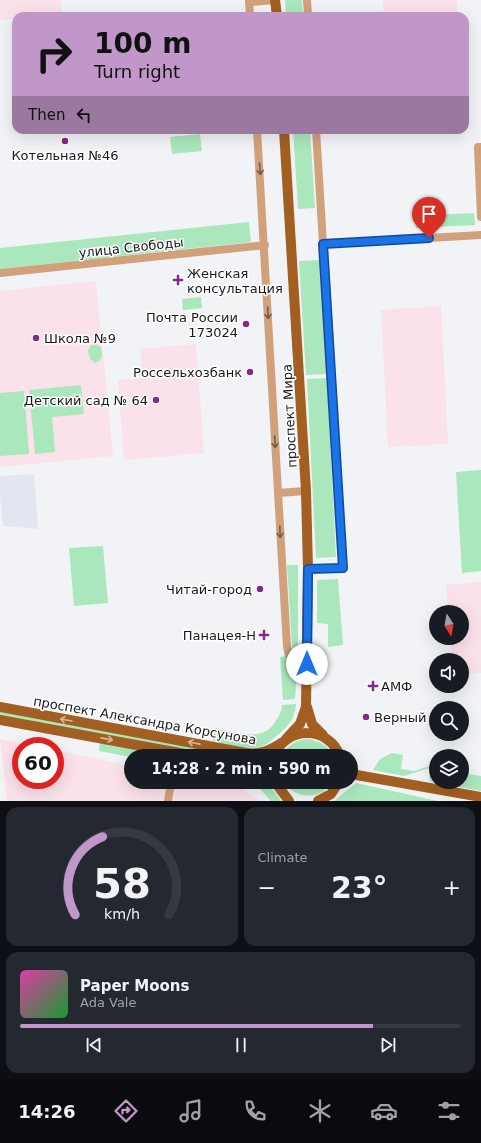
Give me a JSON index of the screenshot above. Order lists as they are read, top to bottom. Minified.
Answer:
{"streets":{"main road":["проспект Мира","проспект Александра Корсунова"],"street":["улица Свободы"]},"crossings":[["проспект Мира","проспект Александра Корсунова"]],"places":{"other":["Котельная №46","Почта России 173024","Школа №9","Россельхозбанк","Детский сад № 64","Читай-город","Верный"],"health":["Женская консультация","Панацея-Н","АМФ"]},"north":"bottom","page":{"turn":["100 m","Turn right"],"then":"Then","limit":"60","trip":"14:28 · 2 min · 590 m","tile":"Climate","heat":["−","23°","+"],"song":["Paper Moons","Ada Vale"],"tabs":"14:26","gauge":["58","km/h"]}}
